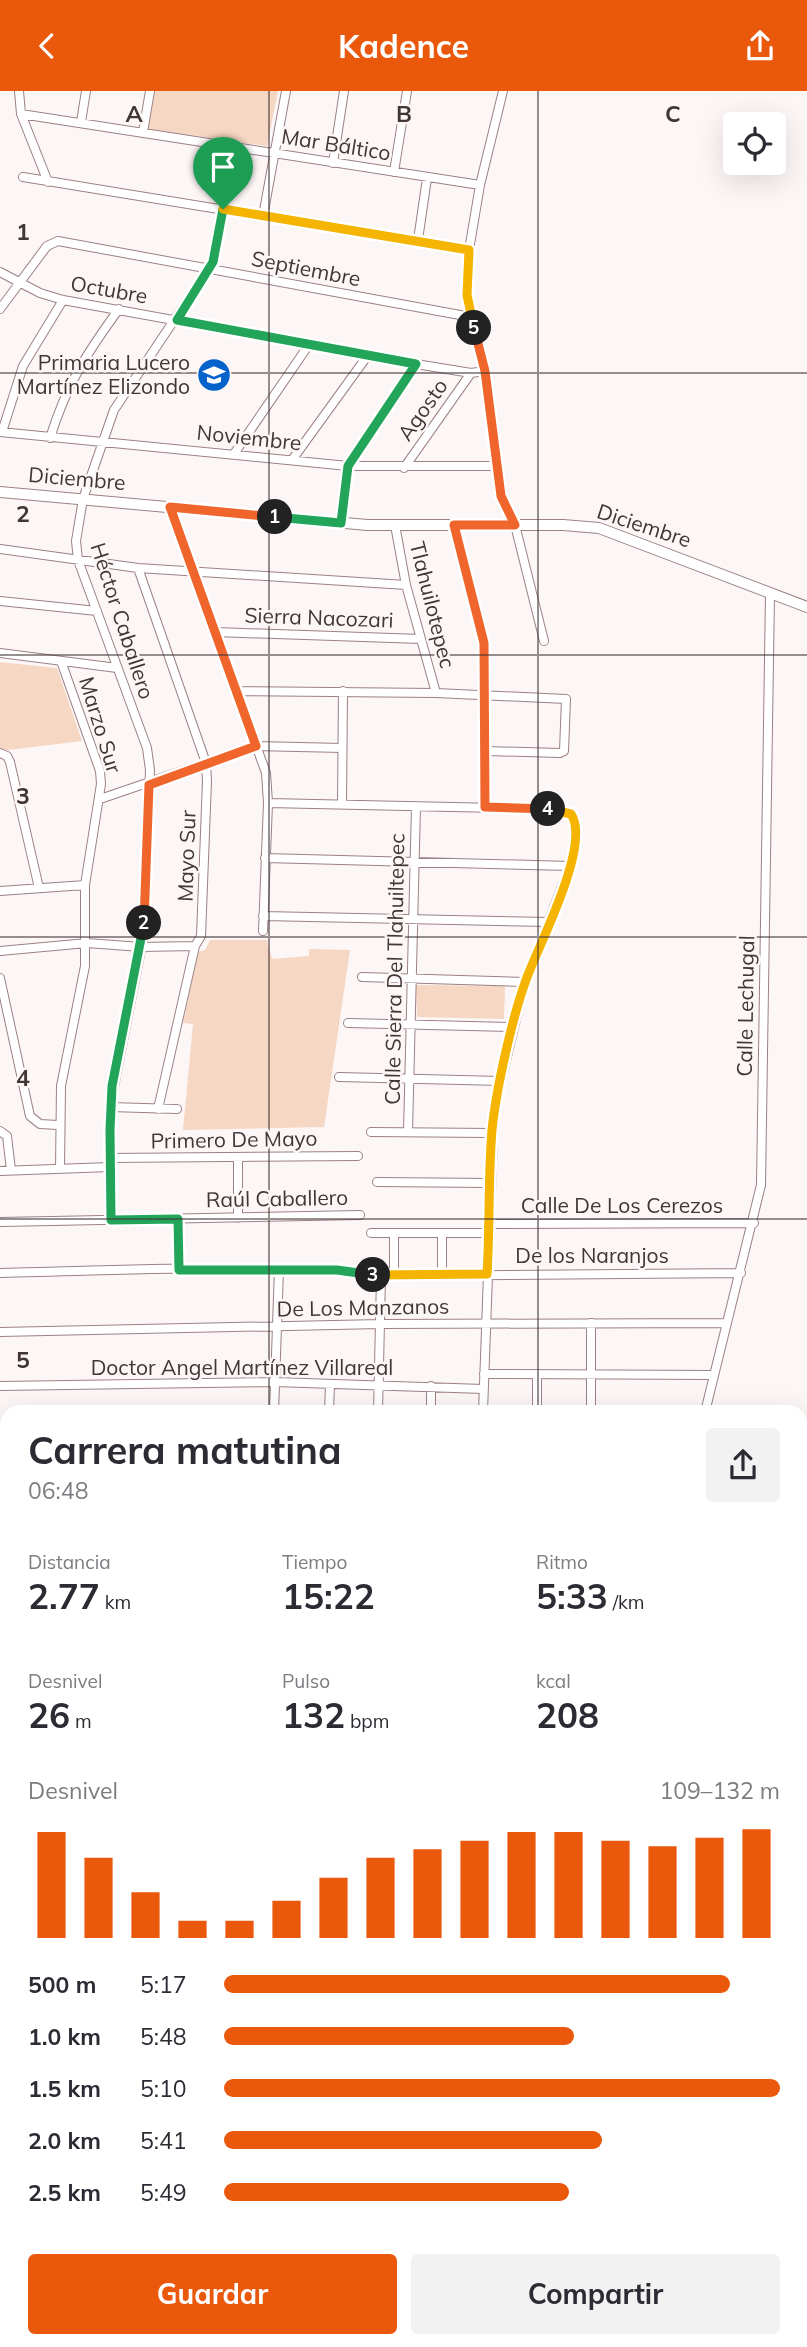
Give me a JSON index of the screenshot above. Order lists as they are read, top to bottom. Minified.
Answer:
{"streets":{"street":["Mar Báltico","Septiembre","Octubre","Agosto","Noviembre","Diciembre","Tlahuilotepec","Sierra Nacozari","Héctor Caballero","Marzo Sur","Mayo Sur","Calle Sierra Del Tlahuiltepec","Calle Lechugal","Primero De Mayo","Raúl Caballero","Calle De Los Cerezos","De los Naranjos","De Los Manzanos","Doctor Angel Martínez Villareal"]},"crossings":[["Septiembre","Octubre"],["Septiembre","Héctor Caballero"],["Octubre","Agosto"],["Octubre","Héctor Caballero"],["Agosto","Noviembre"],["Noviembre","Héctor Caballero"],["Diciembre","Tlahuilotepec"],["Diciembre","Héctor Caballero"],["Diciembre","Calle Lechugal"],["Tlahuilotepec","Sierra Nacozari"],["Héctor Caballero","Primero De Mayo"],["Héctor Caballero","Raúl Caballero"],["Marzo Sur","Primero De Mayo"],["Calle Lechugal","Calle De Los Cerezos"],["Calle Lechugal","De los Naranjos"],["Calle Lechugal","De Los Manzanos"]],"places":{"school or university":["Primaria Lucero Martínez Elizondo"]},"page":{"header":"Kadence","pins":["5","1","4","2","3"],"heading":["Carrera matutina","06:48"],"stats":[["Distancia","2.77 km"],["Tiempo","15:22"],["Ritmo","5:33 /km"],["Desnivel","26 m"],["Pulso","132 bpm"],["kcal","208"]],"chart":["Desnivel","109–132 m"],"list":[{"name":"500 m","note":"5:17"},{"name":"1.0 km","note":"5:48"},{"name":"1.5 km","note":"5:10"},{"name":"2.0 km","note":"5:41"},{"name":"2.5 km","note":"5:49"}],"buttons":["Guardar","Compartir"]},"grid":{"columns":["A","B","C"],"rows":["1","2","3","4","5"]}}
